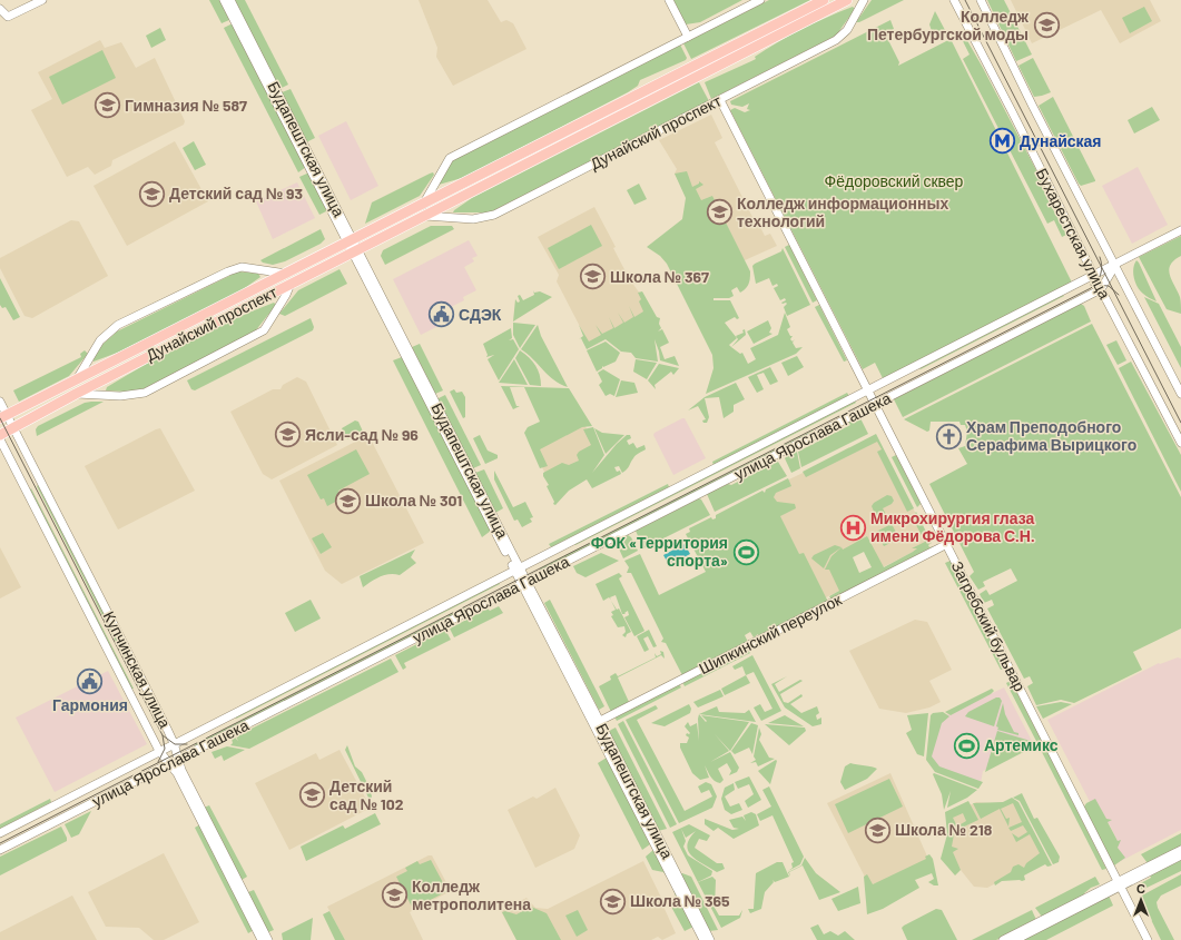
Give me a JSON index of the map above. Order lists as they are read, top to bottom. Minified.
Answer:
{"streets":{"main road":["Дунайский проспект"],"street":["Будапештская улица","Бухарестская улица","улица Ярослава Гашека","Загребский бульвар","Шипкинский переулок","Купчинская улица"]},"crossings":[["Дунайский проспект","Будапештская улица"],["Дунайский проспект","Загребский бульвар"],["Дунайский проспект","Купчинская улица"],["Будапештская улица","улица Ярослава Гашека"],["Будапештская улица","Шипкинский переулок"],["Бухарестская улица","улица Ярослава Гашека"],["улица Ярослава Гашека","Загребский бульвар"],["улица Ярослава Гашека","Купчинская улица"],["Загребский бульвар","Шипкинский переулок"]],"parks":["Фёдоровский сквер"],"places":{"school or university":["Колледж Петербургской моды","Гимназия № 587","Детский сад № 93","Колледж информационных технологий","Школа № 367","Ясли-сад № 96","Школа № 301","Детский сад № 102","Школа № 218","Колледж метрополитена","Школа № 365"],"metro station":["Дунайская"],"public building":["СДЭК","Гармония"],"church":["Храм Преподобного Серафима Вырицкого"],"hospital":["Микрохирургия глаза имени Фёдорова С.Н."],"sports":["ФОК «Территория спорта»","Артемикс"]},"north":"top"}
